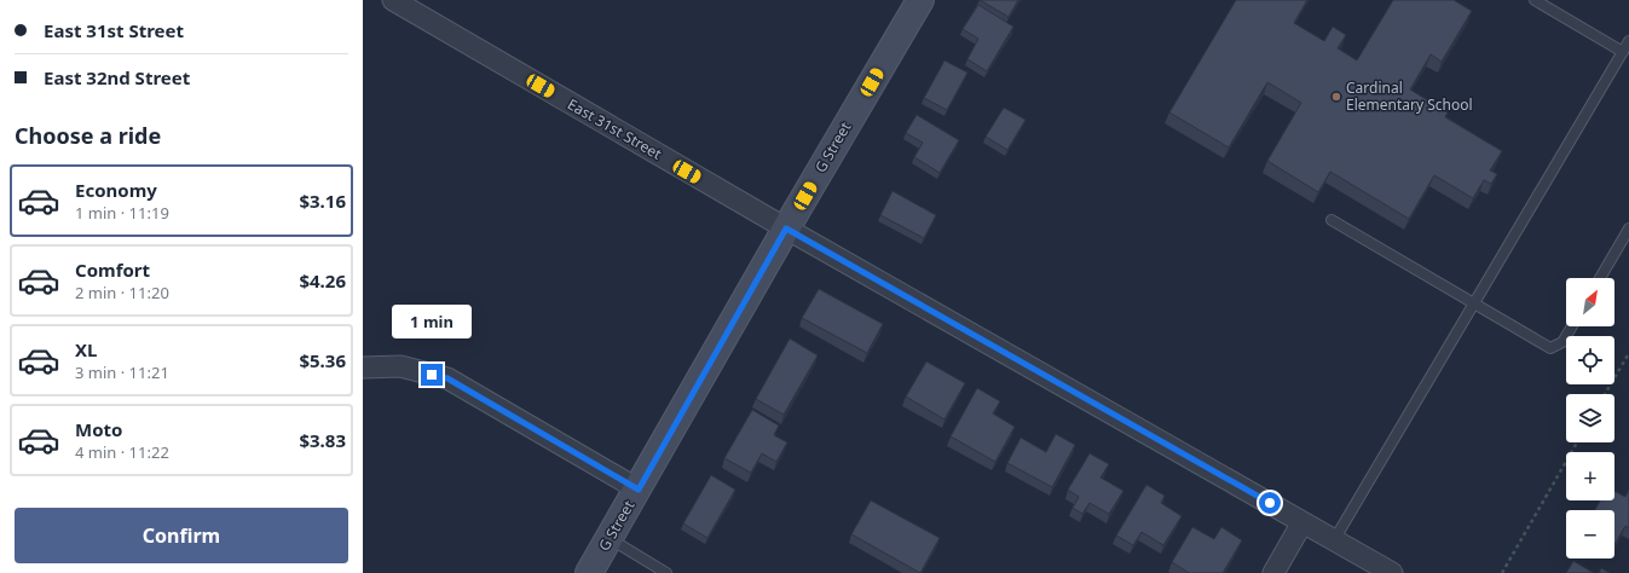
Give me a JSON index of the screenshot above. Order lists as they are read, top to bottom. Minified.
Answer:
{"streets":{"main road":["G Street"],"street":["East 31st Street"]},"crossings":[["East 31st Street","G Street"]],"places":["Cardinal Elementary School"],"north":"top right","page":{"banner":["East 31st Street","East 32nd Street"],"heading":"Choose a ride","list":[{"name":"Economy","note":"1 min · 11:19","value":"$3.16"},{"name":"Comfort","note":"2 min · 11:20","value":"$4.26"},{"name":"XL","note":"3 min · 11:21","value":"$5.36"},{"name":"Moto","note":"4 min · 11:22","value":"$3.83"}],"map_buttons":["+","−"],"bubble":"1 min","buttons":"Confirm"}}
